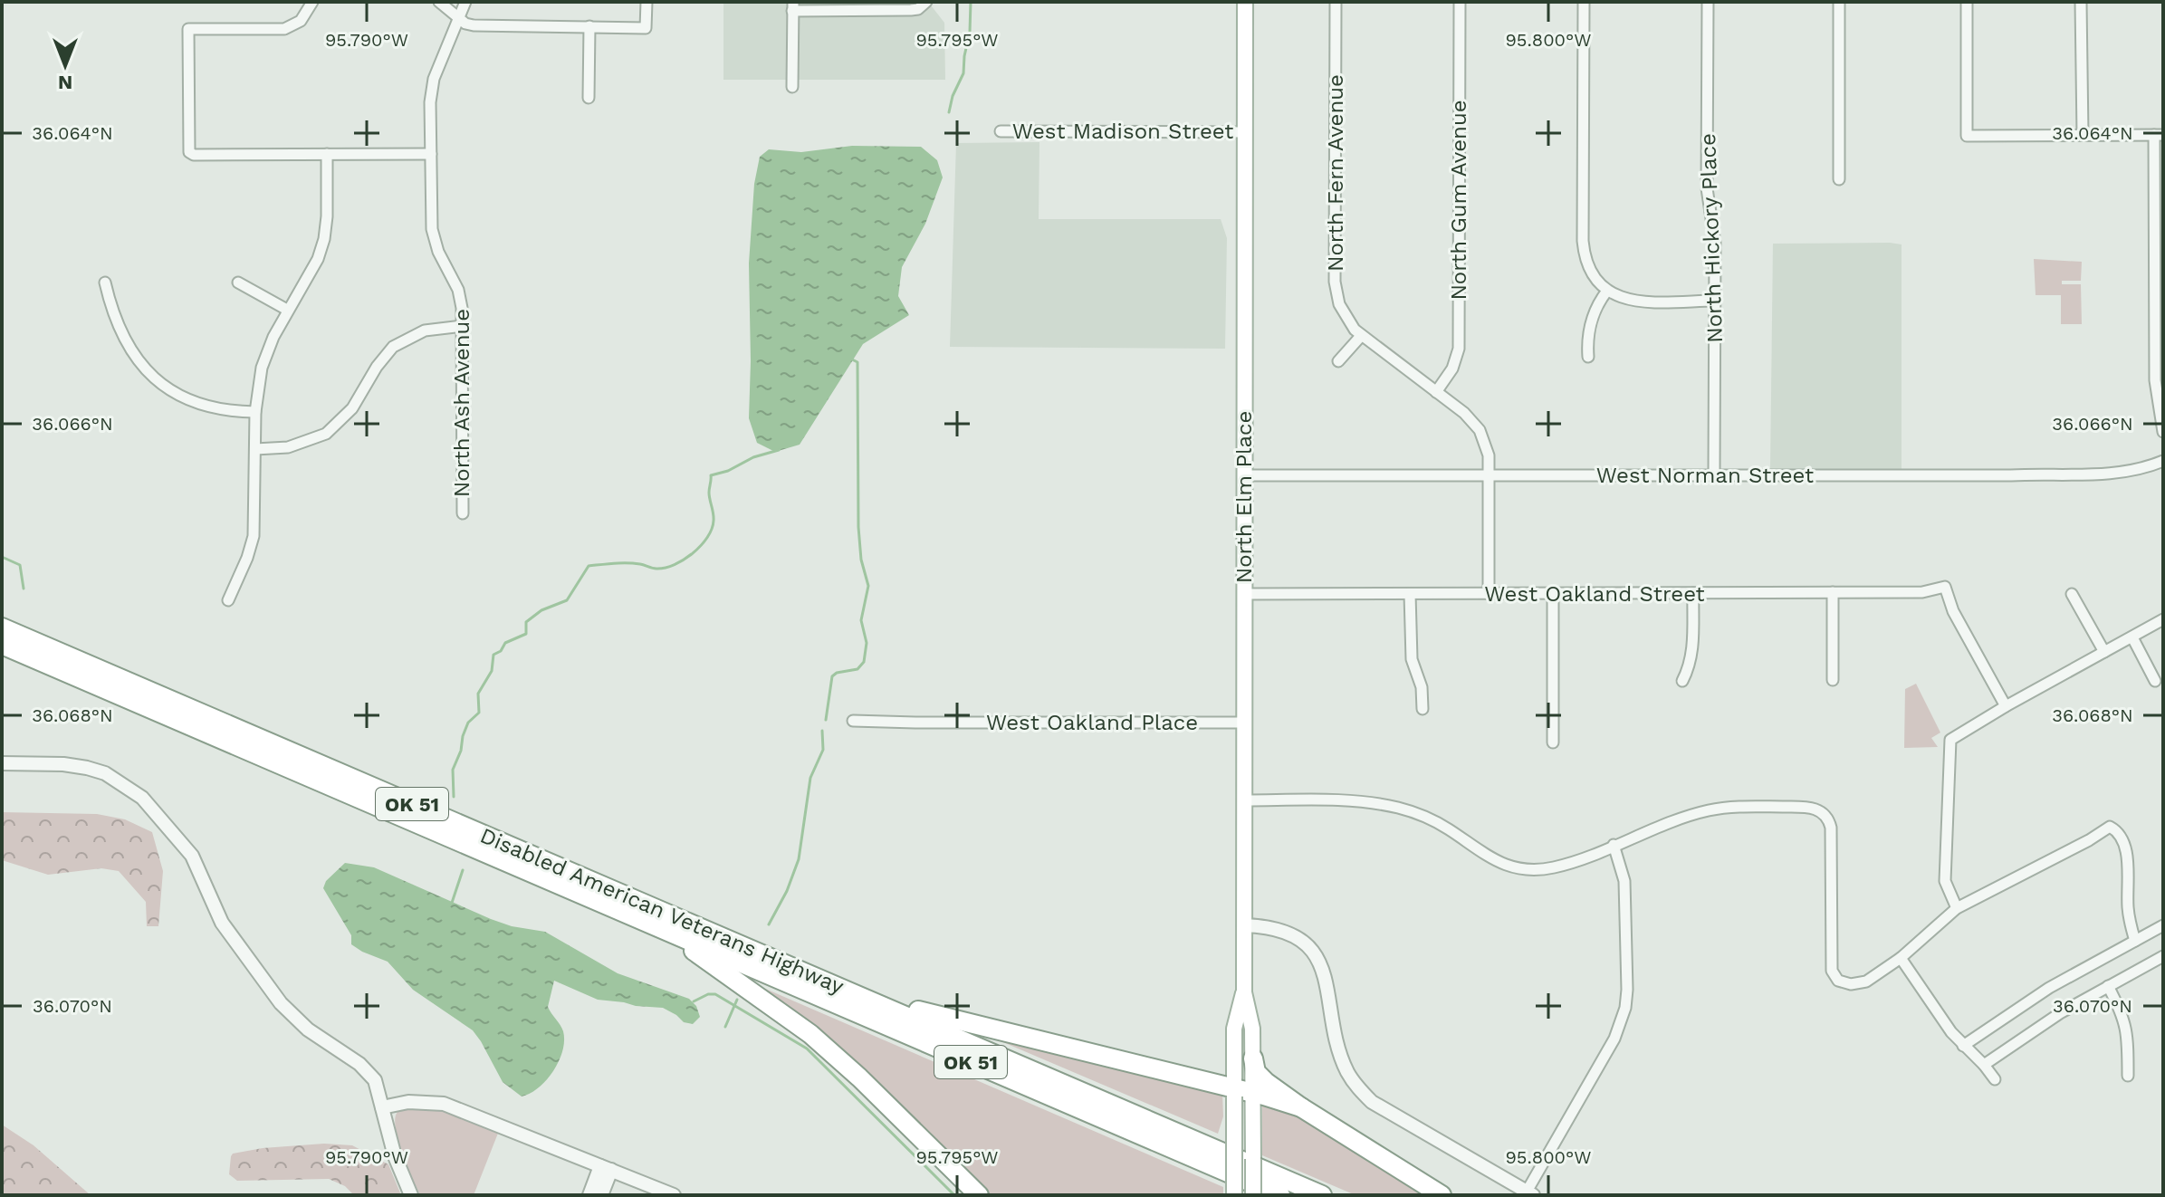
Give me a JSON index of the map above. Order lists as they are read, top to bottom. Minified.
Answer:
{"streets":{"highway":["OK 51","Disabled American Veterans Highway"],"main road":["North Elm Place"],"street":["West Madison Street","North Fern Avenue","North Gum Avenue","North Hickory Place","North Ash Avenue","West Norman Street","West Oakland Street","West Oakland Place"]},"crossings":[["West Madison Street","North Elm Place"],["North Fern Avenue","North Gum Avenue"],["North Fern Avenue","West Norman Street"],["North Fern Avenue","West Oakland Street"],["North Hickory Place","West Norman Street"],["West Norman Street","North Elm Place"],["North Elm Place","West Oakland Street"],["North Elm Place","West Oakland Place"]],"north":"bottom","coordinates":["95.790°W","95.795°W","95.800°W","36.064°N","36.066°N","36.068°N","36.070°N"]}
